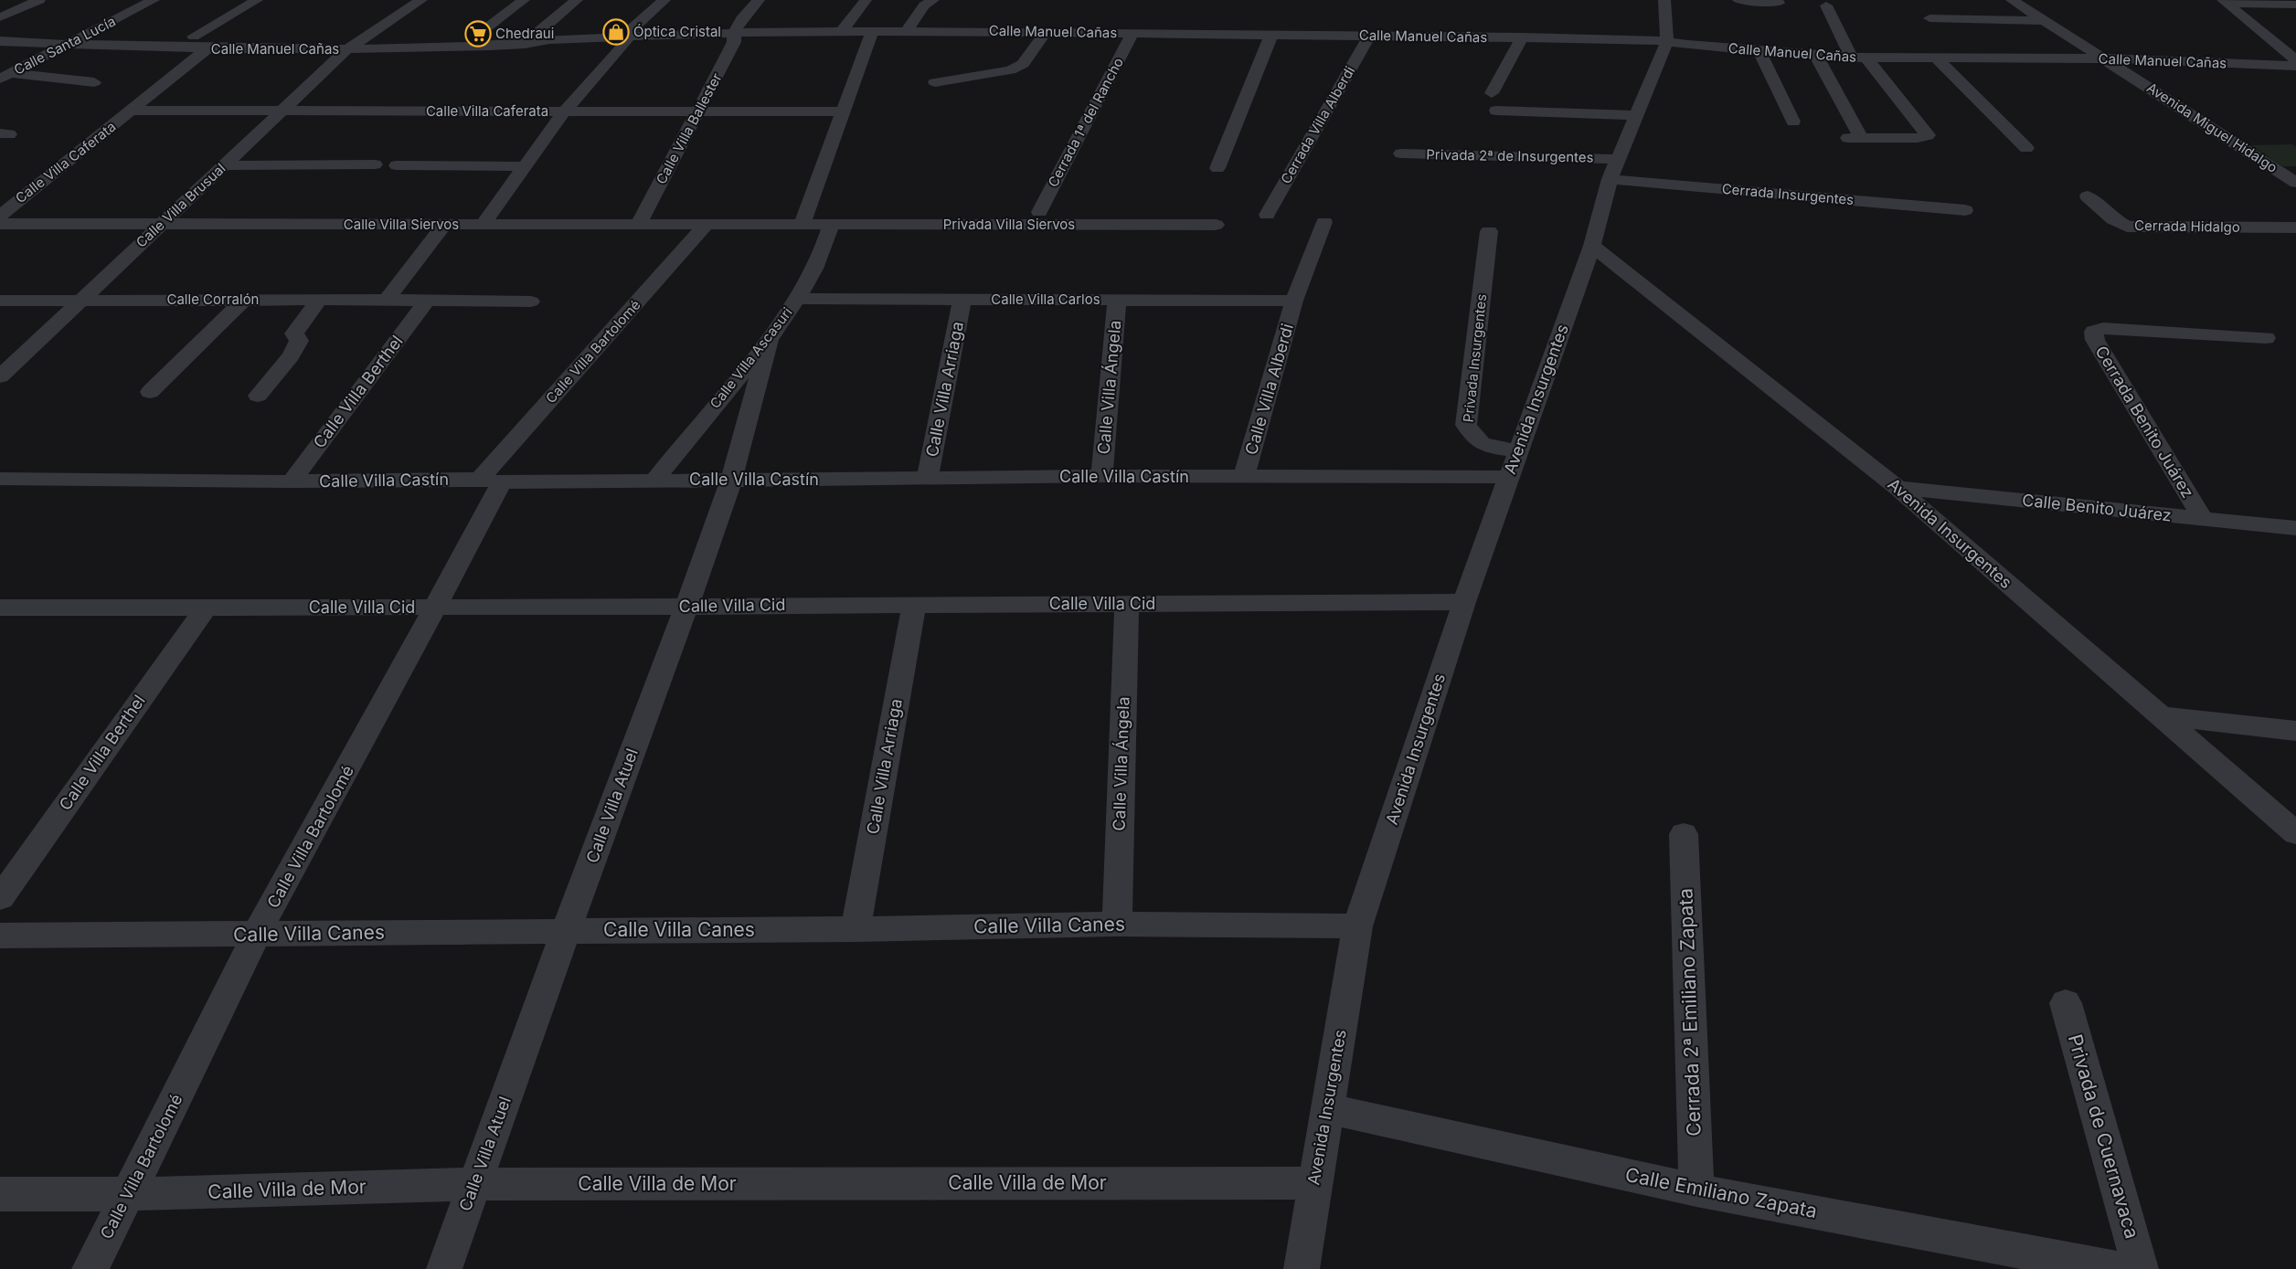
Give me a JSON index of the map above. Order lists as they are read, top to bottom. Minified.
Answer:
{"streets":{"street":["Calle Manuel Cañas","Calle Santa Lucía","Calle Villa Caferata","Cerrada 1ª del Rancho","Cerrada Villa Alberdi","Avenida Miguel Hidalgo","Calle Villa Ballester","Privada 2ª de Insurgentes","Cerrada Insurgentes","Calle Villa Brusual","Calle Villa Siervos","Privada Villa Siervos","Cerrada Hidalgo","Calle Corralón","Calle Villa Carlos","Calle Villa Bartolomé","Calle Villa Ascasuri","Privada Insurgentes","Calle Villa Ángela","Calle Villa Arriaga","Calle Villa Alberdi","Calle Villa Berthel","Avenida Insurgentes","Cerrada Benito Juárez","Calle Villa Castín","Calle Benito Juárez","Calle Villa Cid","Calle Villa Atuel","Calle Villa Canes","Cerrada 2ª Emiliano Zapata","Privada de Cuernavaca","Calle Villa de Mor","Calle Emiliano Zapata"]},"crossings":[["Calle Manuel Cañas","Calle Santa Lucía"],["Calle Manuel Cañas","Calle Villa Caferata"],["Calle Manuel Cañas","Cerrada 1ª del Rancho"],["Calle Manuel Cañas","Cerrada Villa Alberdi"],["Calle Manuel Cañas","Avenida Miguel Hidalgo"],["Calle Manuel Cañas","Calle Villa Ballester"],["Calle Manuel Cañas","Calle Villa Brusual"],["Calle Manuel Cañas","Avenida Insurgentes"],["Calle Villa Caferata","Calle Villa Ballester"],["Calle Villa Caferata","Calle Villa Brusual"],["Calle Villa Ballester","Calle Villa Siervos"],["Privada 2ª de Insurgentes","Cerrada Insurgentes"],["Privada 2ª de Insurgentes","Avenida Insurgentes"],["Cerrada Insurgentes","Avenida Insurgentes"],["Calle Villa Brusual","Calle Villa Siervos"],["Calle Villa Brusual","Calle Corralón"],["Calle Villa Siervos","Privada Villa Siervos"],["Calle Villa Siervos","Calle Villa Bartolomé"],["Privada Villa Siervos","Calle Villa Ascasuri"],["Calle Corralón","Calle Villa Berthel"],["Calle Villa Carlos","Calle Villa Ascasuri"],["Calle Villa Carlos","Calle Villa Ángela"],["Calle Villa Carlos","Calle Villa Arriaga"],["Calle Villa Carlos","Calle Villa Alberdi"],["Calle Villa Bartolomé","Calle Villa Castín"],["Calle Villa Bartolomé","Calle Villa Cid"],["Calle Villa Bartolomé","Calle Villa Canes"],["Calle Villa Bartolomé","Calle Villa de Mor"],["Calle Villa Ascasuri","Calle Villa Castín"],["Calle Villa Ascasuri","Calle Villa Atuel"],["Privada Insurgentes","Avenida Insurgentes"],["Calle Villa Ángela","Calle Villa Castín"],["Calle Villa Ángela","Calle Villa Cid"],["Calle Villa Ángela","Calle Villa Canes"],["Calle Villa Arriaga","Calle Villa Castín"],["Calle Villa Arriaga","Calle Villa Cid"],["Calle Villa Arriaga","Calle Villa Canes"],["Calle Villa Alberdi","Calle Villa Castín"],["Calle Villa Berthel","Calle Villa Castín"],["Calle Villa Berthel","Calle Villa Cid"],["Avenida Insurgentes","Calle Villa Castín"],["Avenida Insurgentes","Calle Benito Juárez"],["Avenida Insurgentes","Calle Villa Cid"],["Avenida Insurgentes","Calle Villa Canes"],["Avenida Insurgentes","Calle Villa de Mor"],["Avenida Insurgentes","Calle Emiliano Zapata"],["Cerrada Benito Juárez","Calle Benito Juárez"],["Calle Villa Castín","Calle Villa Atuel"],["Calle Villa Cid","Calle Villa Atuel"],["Calle Villa Atuel","Calle Villa Canes"],["Calle Villa Atuel","Calle Villa de Mor"],["Cerrada 2ª Emiliano Zapata","Calle Emiliano Zapata"]],"places":{"shop":["Óptica Cristal"],"supermarket":["Chedraui"]}}
